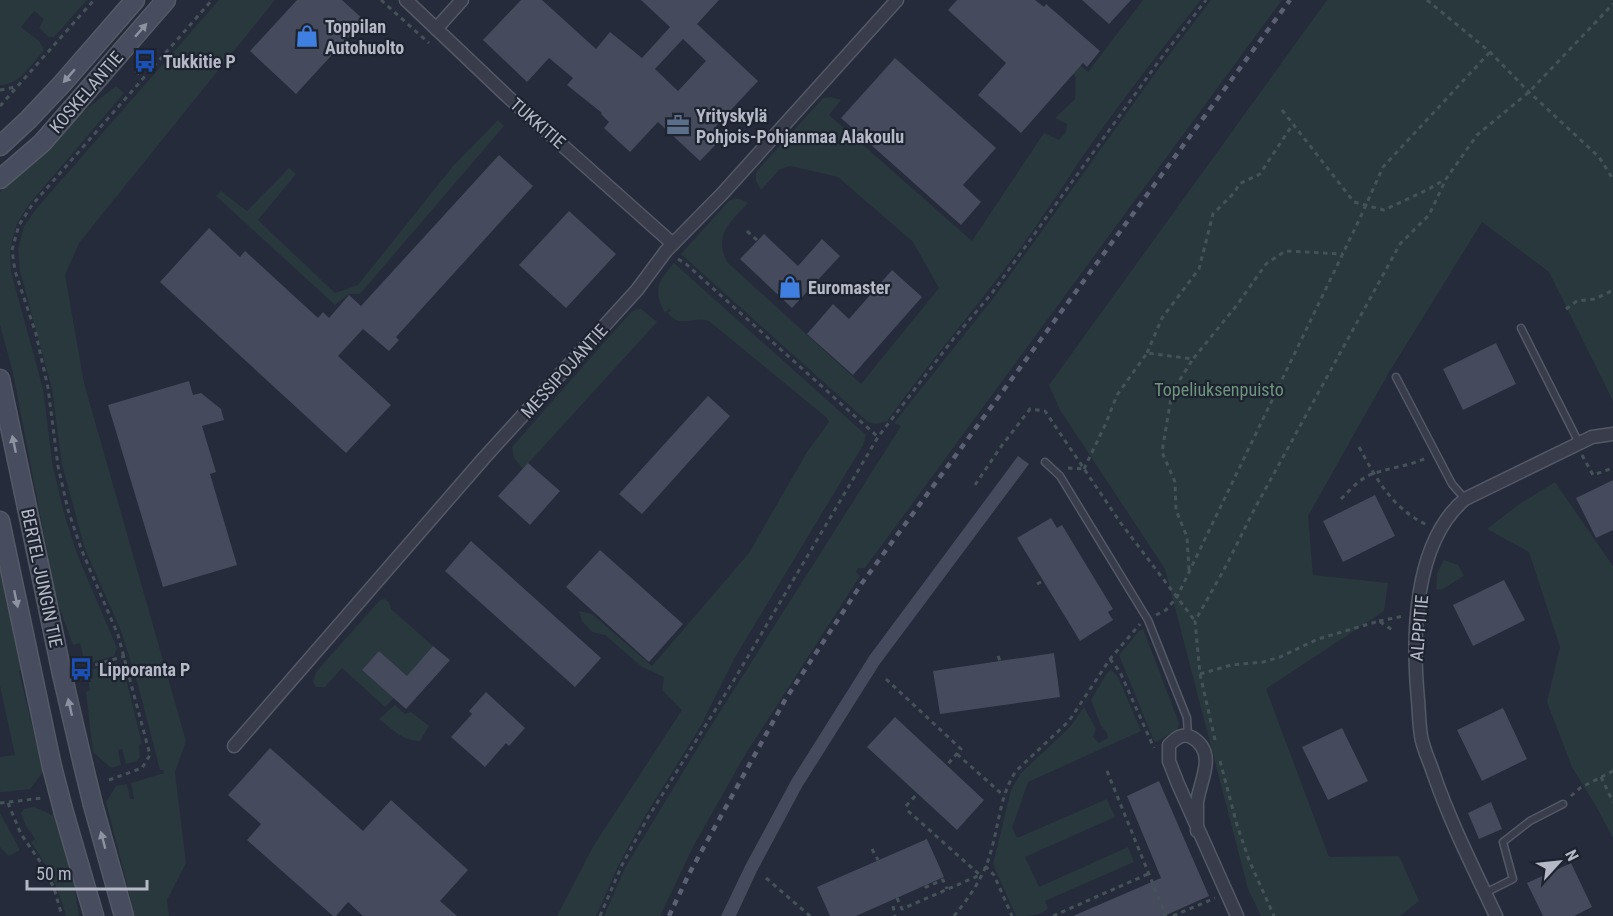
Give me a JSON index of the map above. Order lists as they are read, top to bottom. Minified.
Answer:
{"streets":{"main road":["KOSKELANTIE","BERTEL JUNGIN TIE"],"street":["TUKKITIE","MESSIPOJANTIE","ALPPITIE"]},"crossings":[["TUKKITIE","MESSIPOJANTIE"]],"parks":["Topeliuksenpuisto"],"places":{"shop":["Toppilan Autohuolto","Euromaster"],"bus stop":["Tukkitie P","Lipporanta P"],"office":["Yrityskylä Pohjois-Pohjanmaa Alakoulu"]},"scale_bar":"50 m","north":"top right"}
